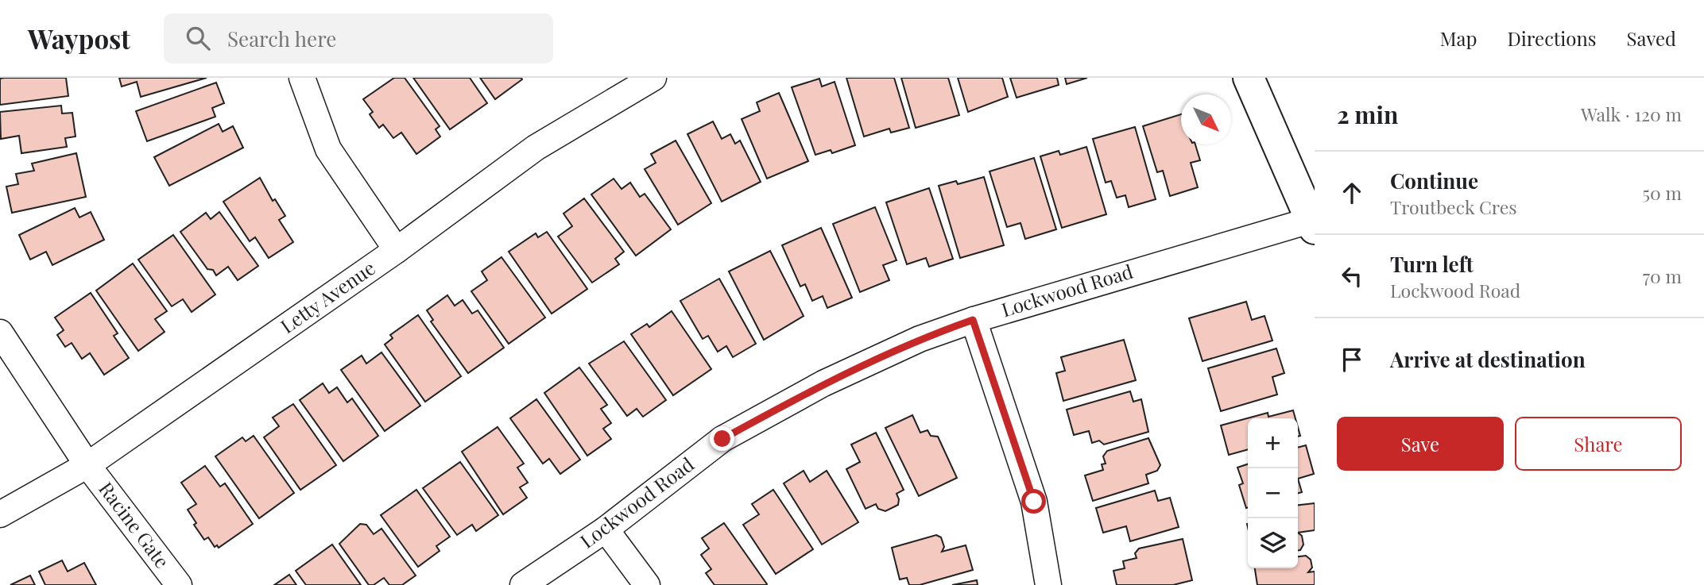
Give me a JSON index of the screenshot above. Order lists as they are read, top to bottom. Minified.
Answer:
{"streets":{"street":["Lockwood Road","Letty Avenue","Racine Gate"]},"crossings":[["Letty Avenue","Racine Gate"]],"north":"bottom right","page":{"header":"Waypost","search":"Search here","nav":["Map","Directions","Saved"],"heading":["2 min","Walk · 120 m"],"list":[["Continue","Troutbeck Cres","50 m"],["Turn left","Lockwood Road","70 m"],"Arrive at destination"],"buttons":["Save","Share"],"map_buttons":["+","−"]}}
